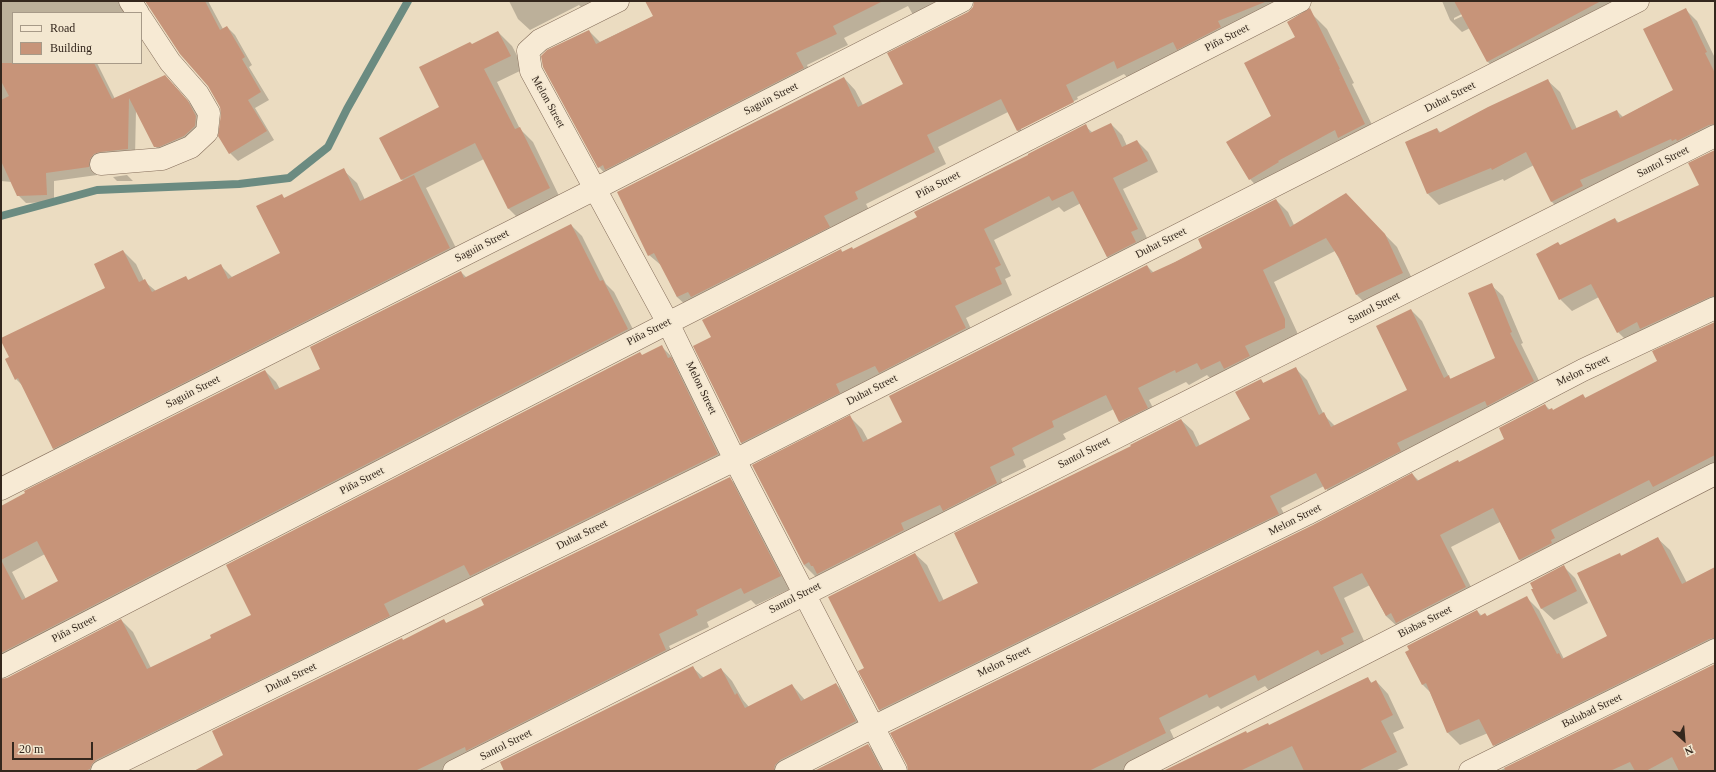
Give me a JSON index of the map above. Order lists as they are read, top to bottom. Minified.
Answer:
{"streets":{"street":["Piña Street","Duhat Street","Saguin Street","Melon Street","Santol Street","Biabas Street","Balubad Street"]},"crossings":[["Piña Street","Melon Street"],["Duhat Street","Melon Street"],["Saguin Street","Melon Street"],["Melon Street","Santol Street"]],"legend":["Road","Building"],"scale_bar":"20 m","north":"bottom right"}
